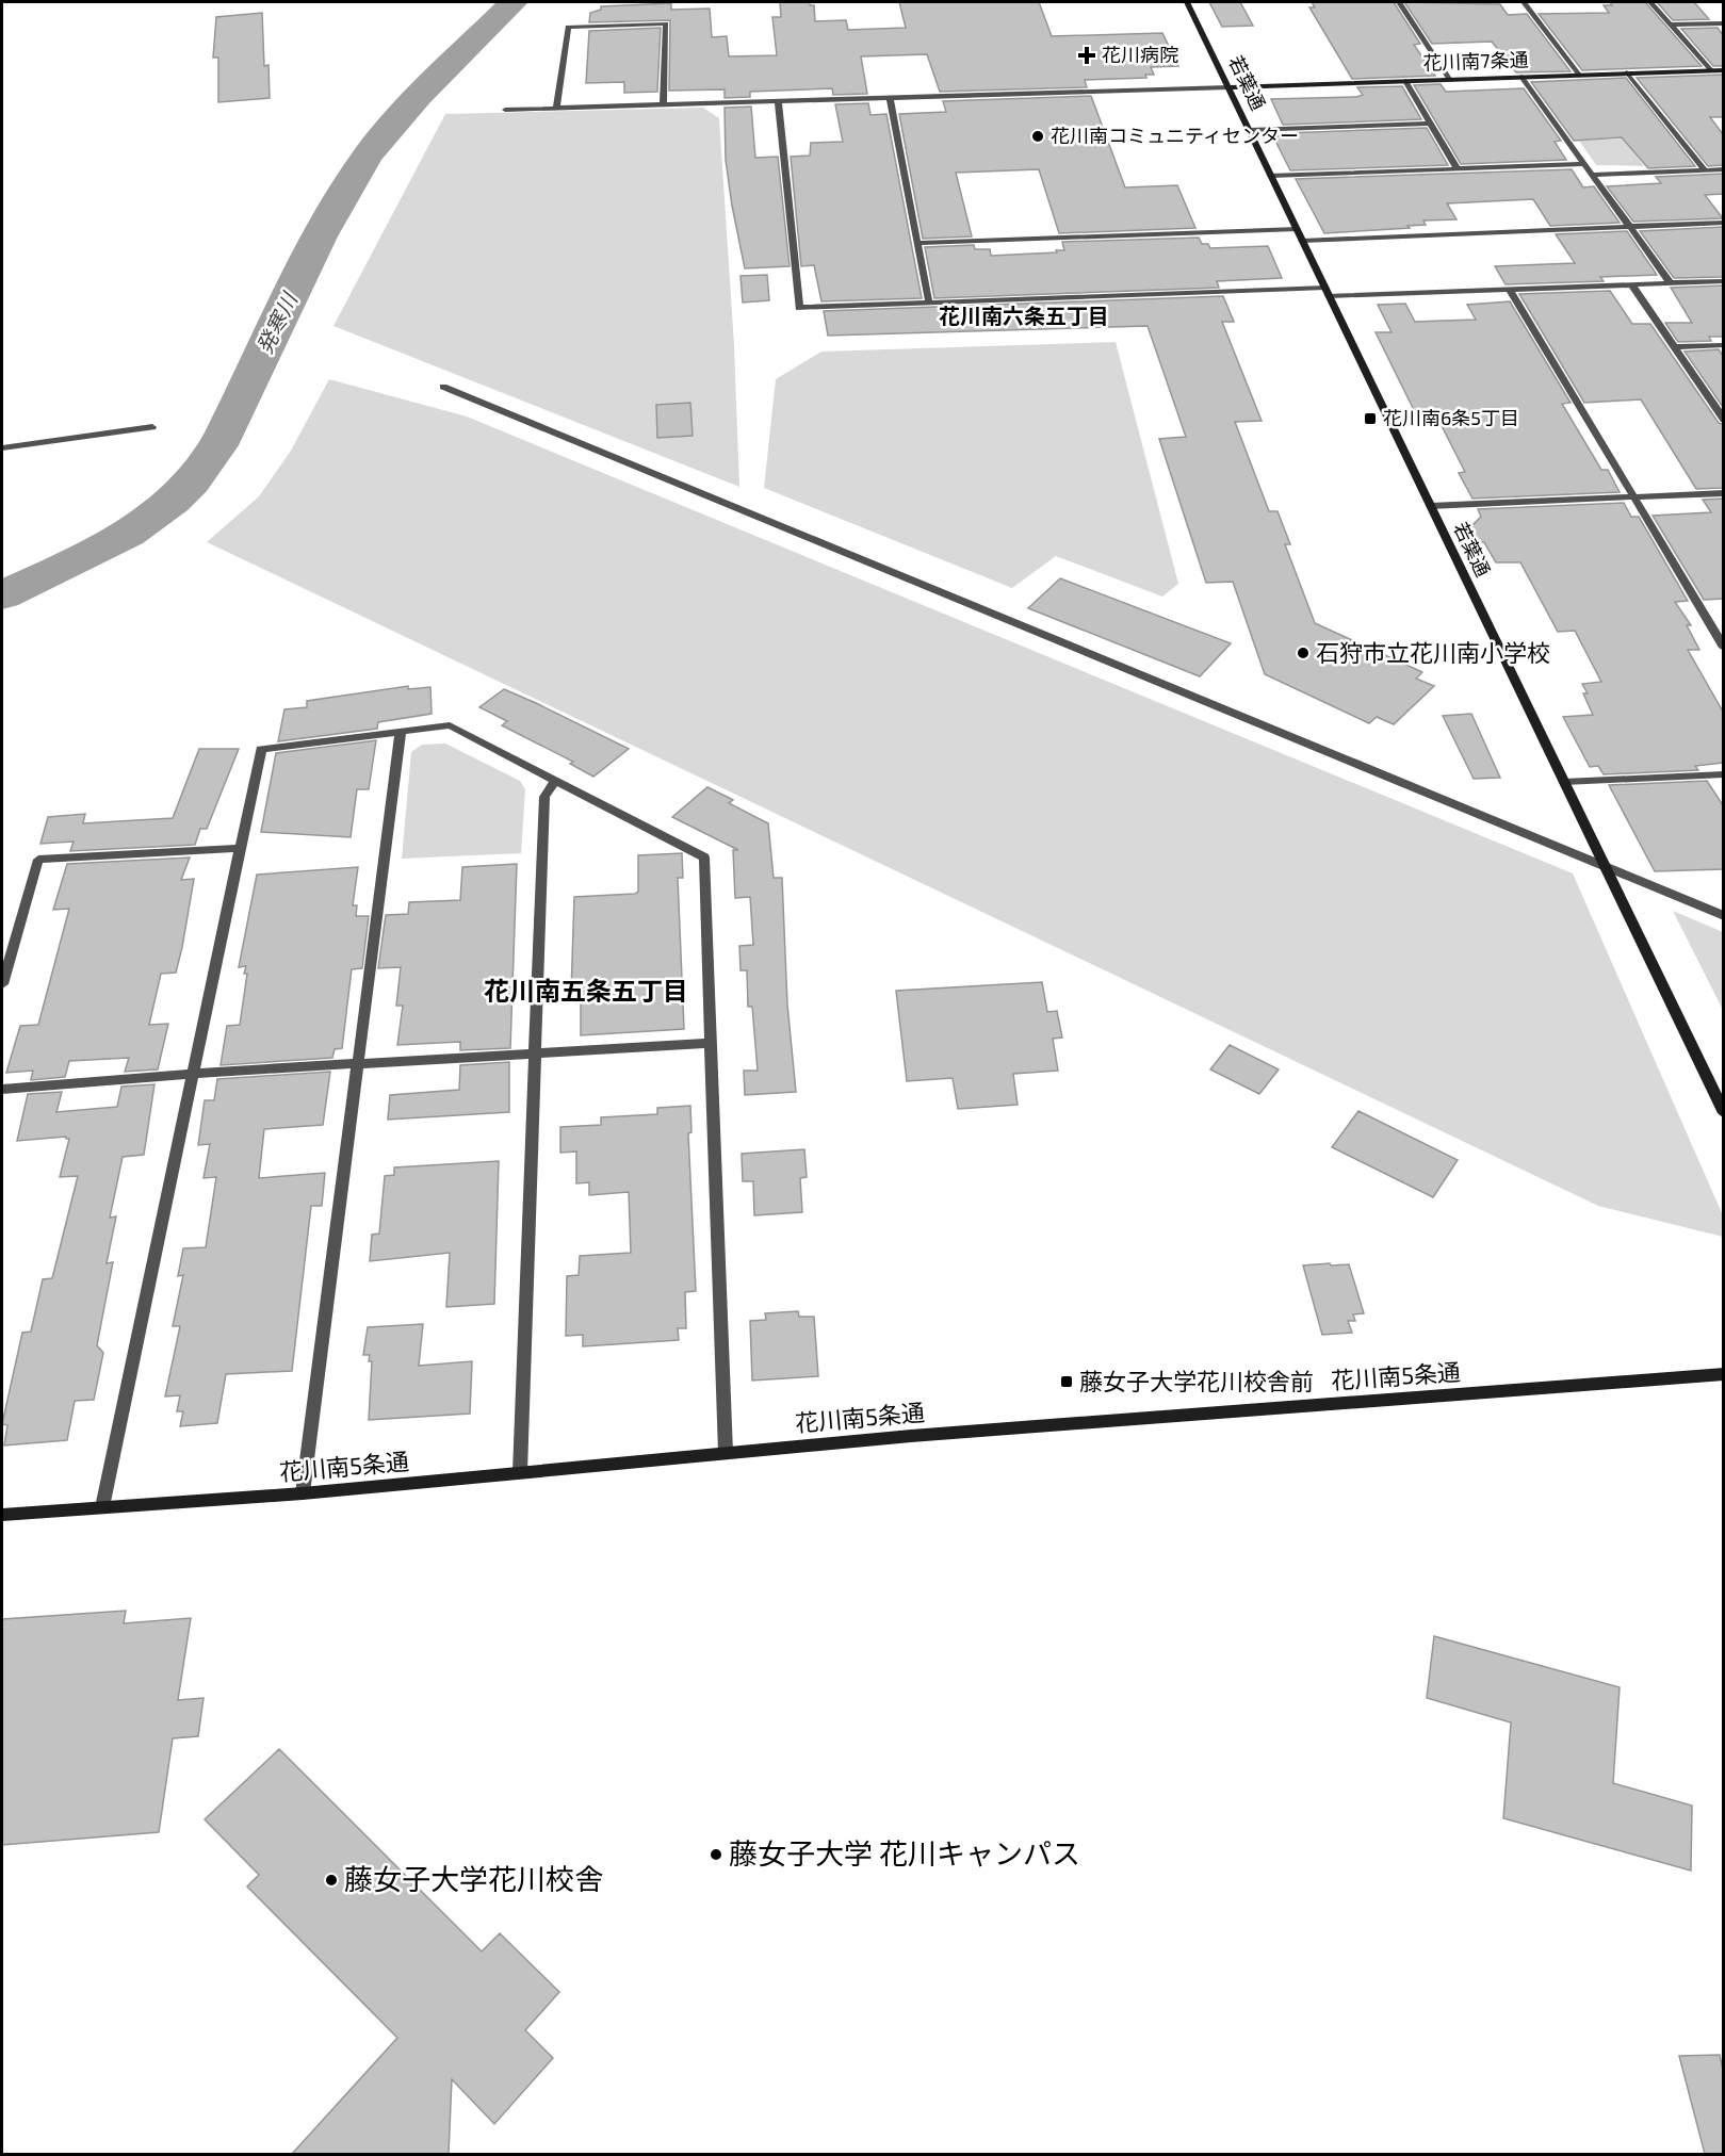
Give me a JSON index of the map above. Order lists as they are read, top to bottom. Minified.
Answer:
{"streets":{"street":["花川南7条通","若葉通","花川南5条通"]},"crossings":[["花川南7条通","若葉通"]],"districts":["花川南六条五丁目","花川南五条五丁目"],"water":["発寒川"],"places":{"health":["花川病院"],"other":["花川南コミュニティセンター","石狩市立花川南小学校","藤女子大学 花川キャンパス","藤女子大学花川校舎"],"transit":["花川南6条5丁目","藤女子大学花川校舎前"]}}
